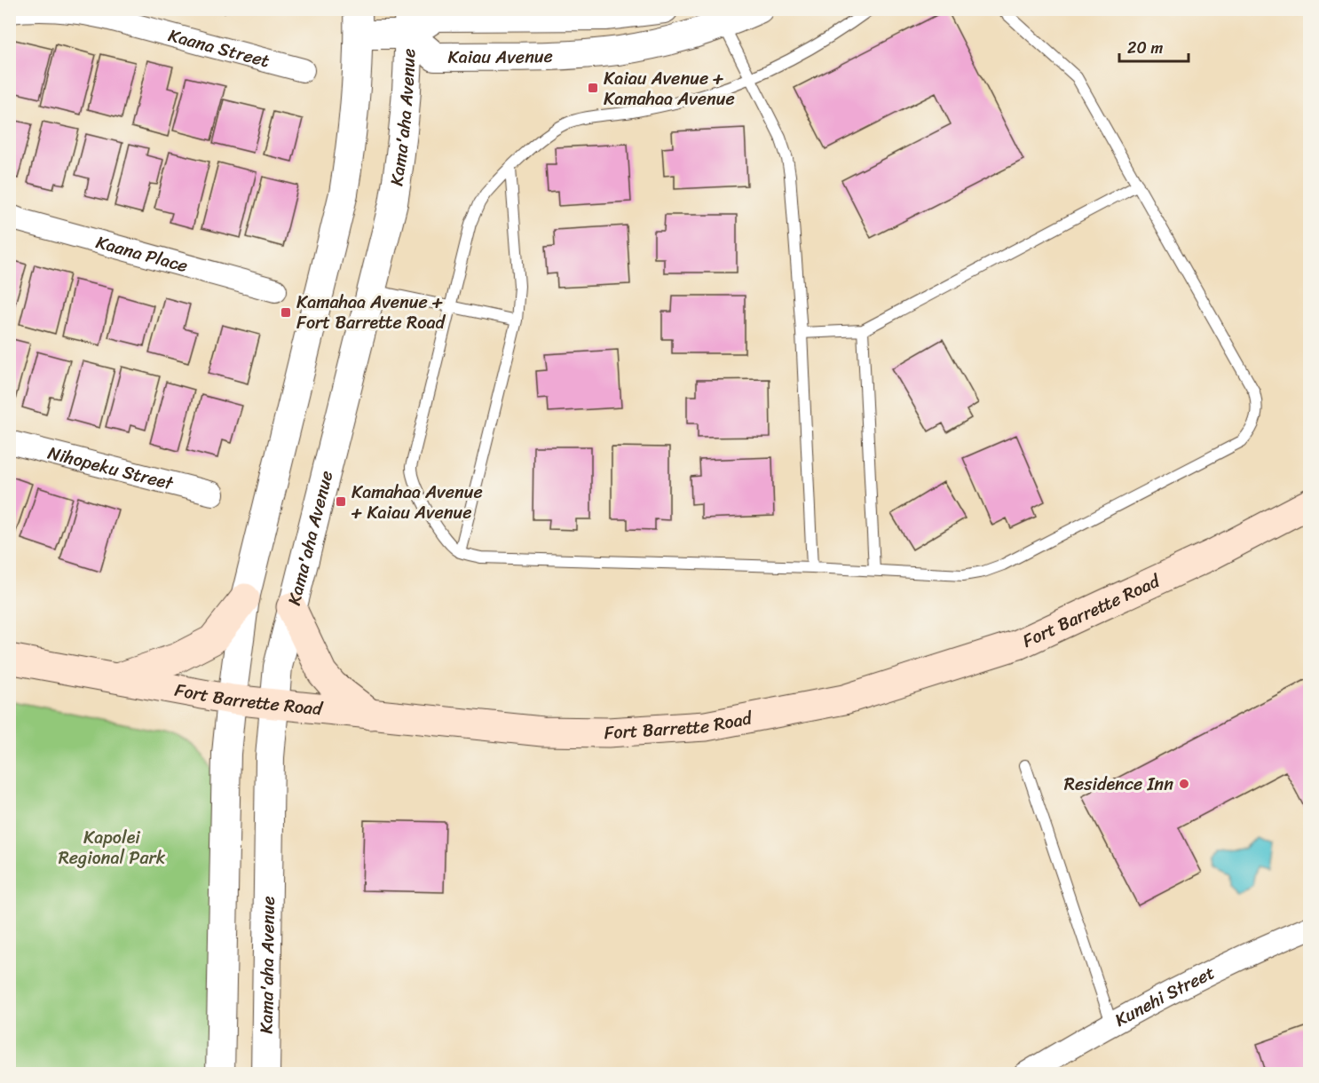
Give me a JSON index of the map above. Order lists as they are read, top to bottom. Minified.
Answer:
{"streets":{"main road":["Fort Barrette Road"],"street":["Kaana Street","Kaiau Avenue","Kama'aha Avenue","Kaana Place","Nihopeku Street","Kunehi Street"]},"crossings":[["Kaiau Avenue","Kama'aha Avenue"],["Kama'aha Avenue","Fort Barrette Road"]],"parks":["Kapolei Regional Park"],"places":{"transit":["Kaiau Avenue + Kamahaa Avenue","Kamahaa Avenue + Fort Barrette Road","Kamahaa Avenue + Kaiau Avenue"],"other":["Residence Inn"]},"scale_bar":"20 m"}
